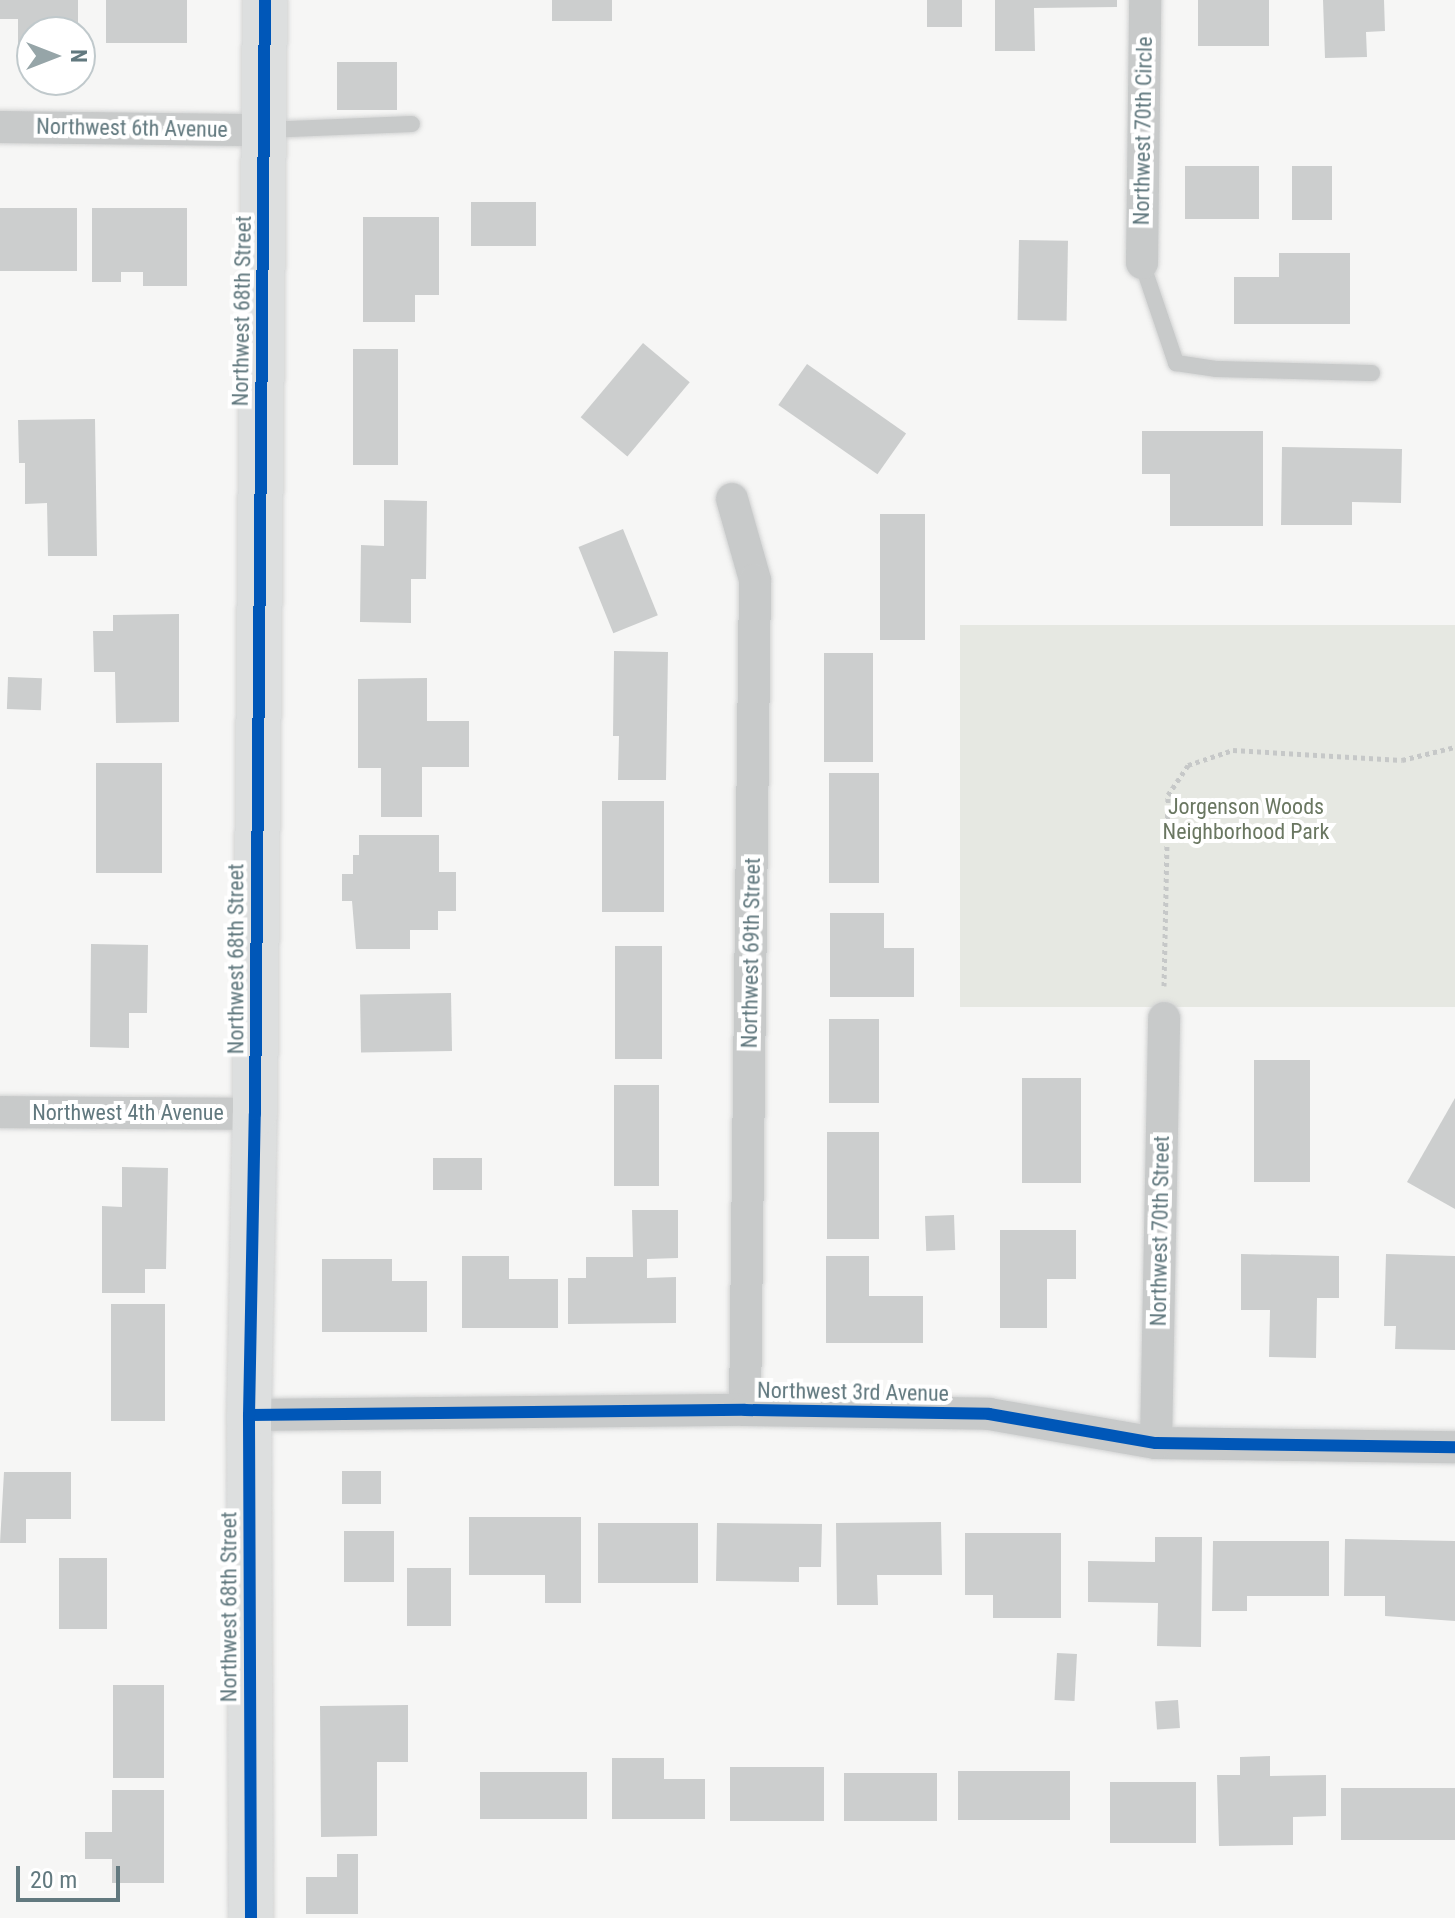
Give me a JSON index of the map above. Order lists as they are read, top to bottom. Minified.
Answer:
{"streets":{"street":["Northwest 6th Avenue","Northwest 70th Circle","Northwest 68th Street","Northwest 69th Street","Northwest 4th Avenue","Northwest 70th Street","Northwest 3rd Avenue"]},"crossings":[["Northwest 6th Avenue","Northwest 68th Street"],["Northwest 68th Street","Northwest 4th Avenue"],["Northwest 68th Street","Northwest 3rd Avenue"],["Northwest 69th Street","Northwest 3rd Avenue"],["Northwest 70th Street","Northwest 3rd Avenue"]],"parks":["Jorgenson Woods Neighborhood Park"],"scale_bar":"20 m","north":"right"}
